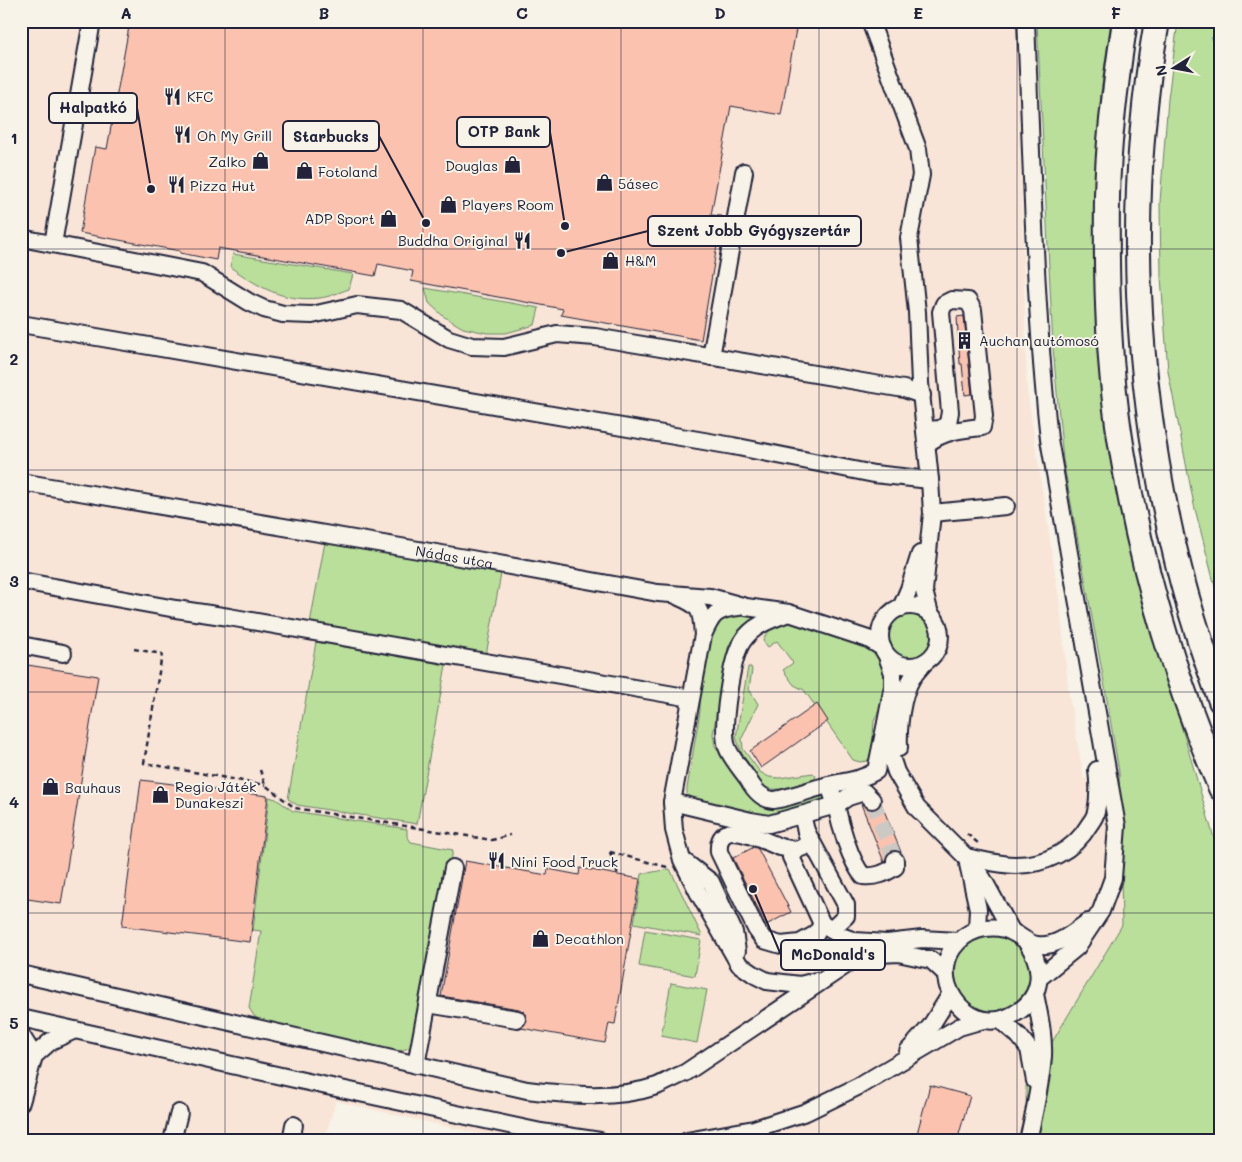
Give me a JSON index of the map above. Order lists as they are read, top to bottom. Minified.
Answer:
{"streets":{"street":["Nádas utca"]},"places":{"restaurant":["KFC","Oh My Grill","Pizza Hut","Buddha Original","Nini Food Truck"],"shop":["Zalko","Douglas","Fotoland","5ásec","Players Room","ADP Sport","H&M","Bauhaus","Regio Játék Dunakeszi","Decathlon"],"other":["Halpatkó","Starbucks","OTP Bank","Szent Jobb Gyógyszertár","McDonald's"],"building":["Auchan autómosó"]},"north":"left","grid":{"columns":["A","B","C","D","E","F"],"rows":["1","2","3","4","5"]}}
